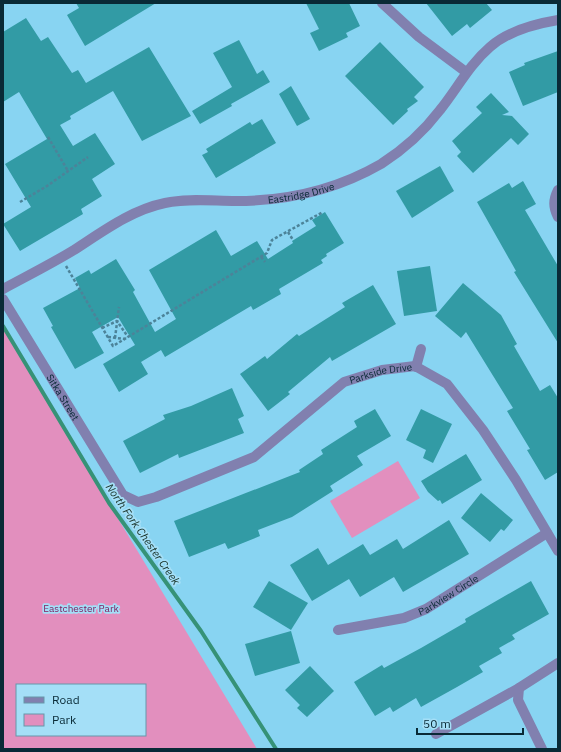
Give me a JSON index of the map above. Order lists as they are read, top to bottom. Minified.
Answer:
{"streets":{"street":["Eastridge Drive","Parkside Drive","Sitka Street","Parkview Circle"]},"crossings":[["Parkside Drive","Sitka Street"],["Parkside Drive","Parkview Circle"]],"water":["North Fork Chester Creek"],"parks":["Eastchester Park"],"legend":["Road","Park"],"scale_bar":"50 m"}
